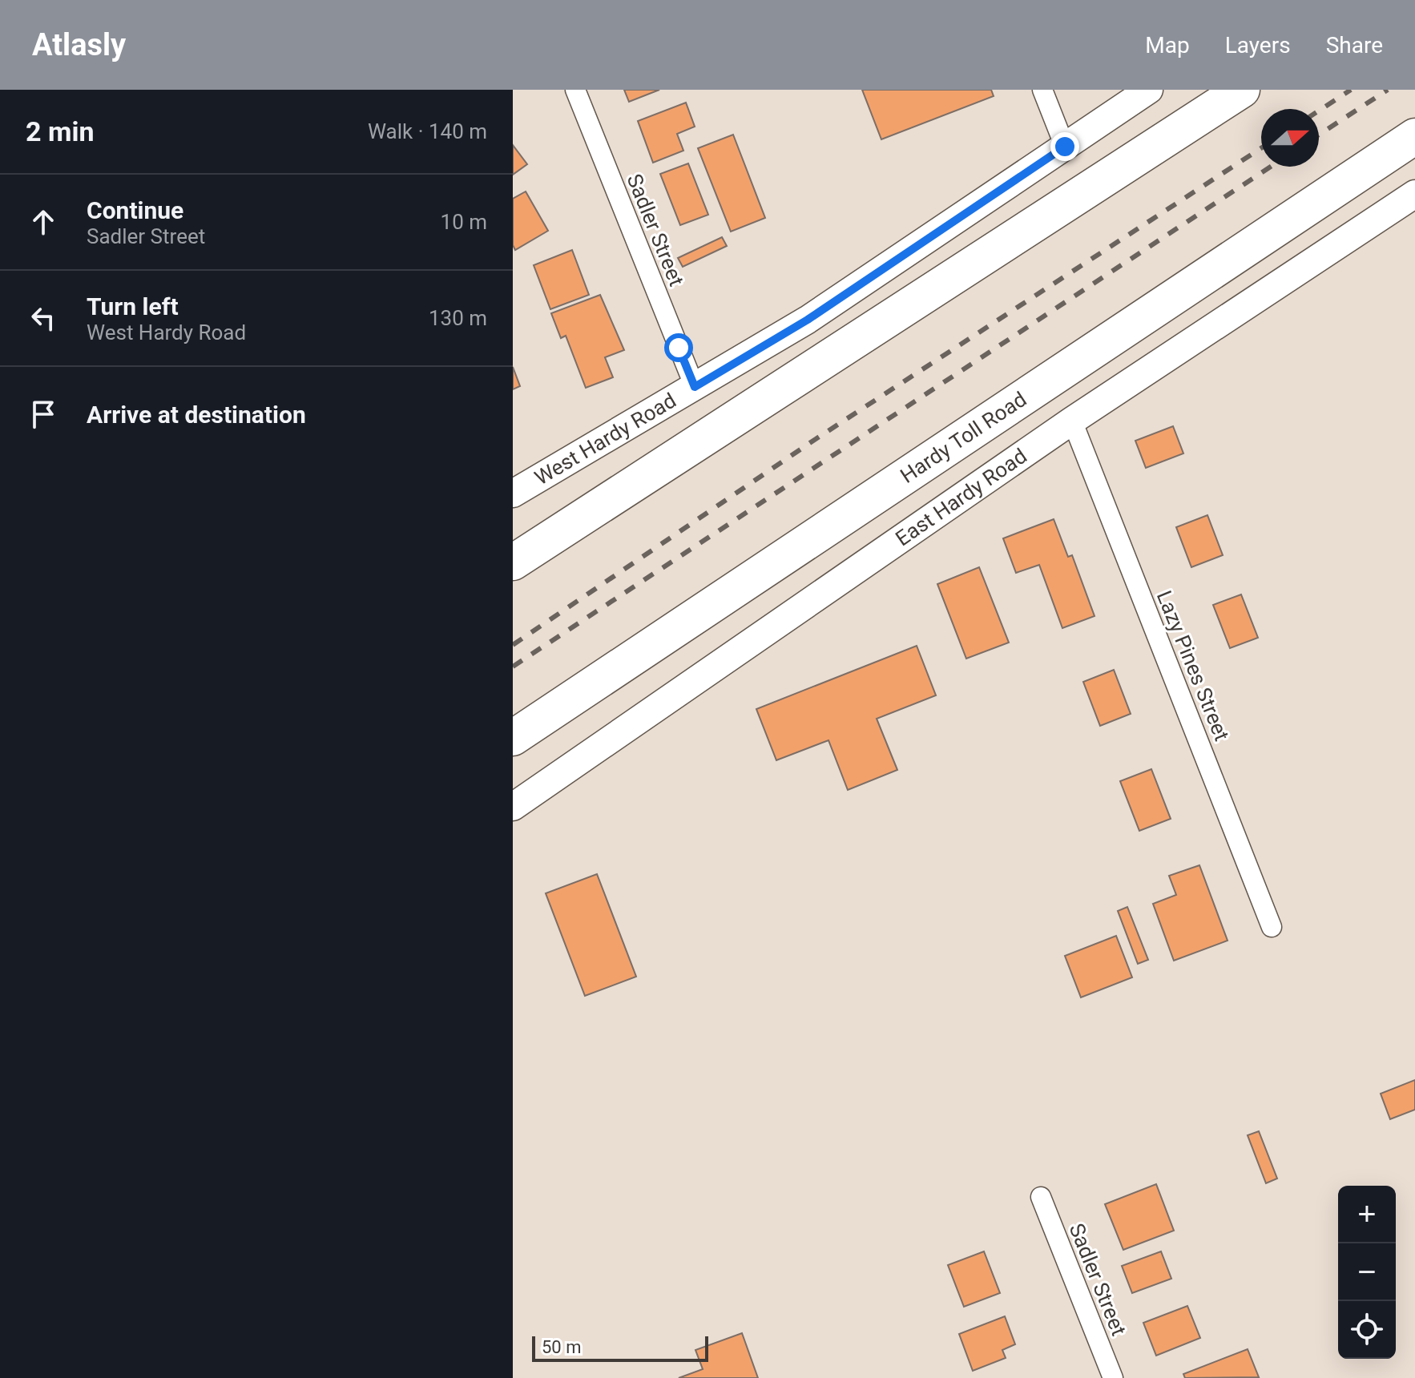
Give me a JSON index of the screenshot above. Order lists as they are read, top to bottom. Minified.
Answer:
{"streets":{"highway":["Hardy Toll Road"],"main road":["West Hardy Road","East Hardy Road"],"street":["Sadler Street","Lazy Pines Street"]},"crossings":[["Sadler Street","West Hardy Road"],["East Hardy Road","Lazy Pines Street"]],"scale_bar":"50 m","north":"right","page":{"header":"Atlasly","nav":["Map","Layers","Share"],"heading":["2 min","Walk · 140 m"],"list":[["Continue","Sadler Street","10 m"],["Turn left","West Hardy Road","130 m"],"Arrive at destination"],"map_buttons":["+","−"],"scale":"50 m"}}
